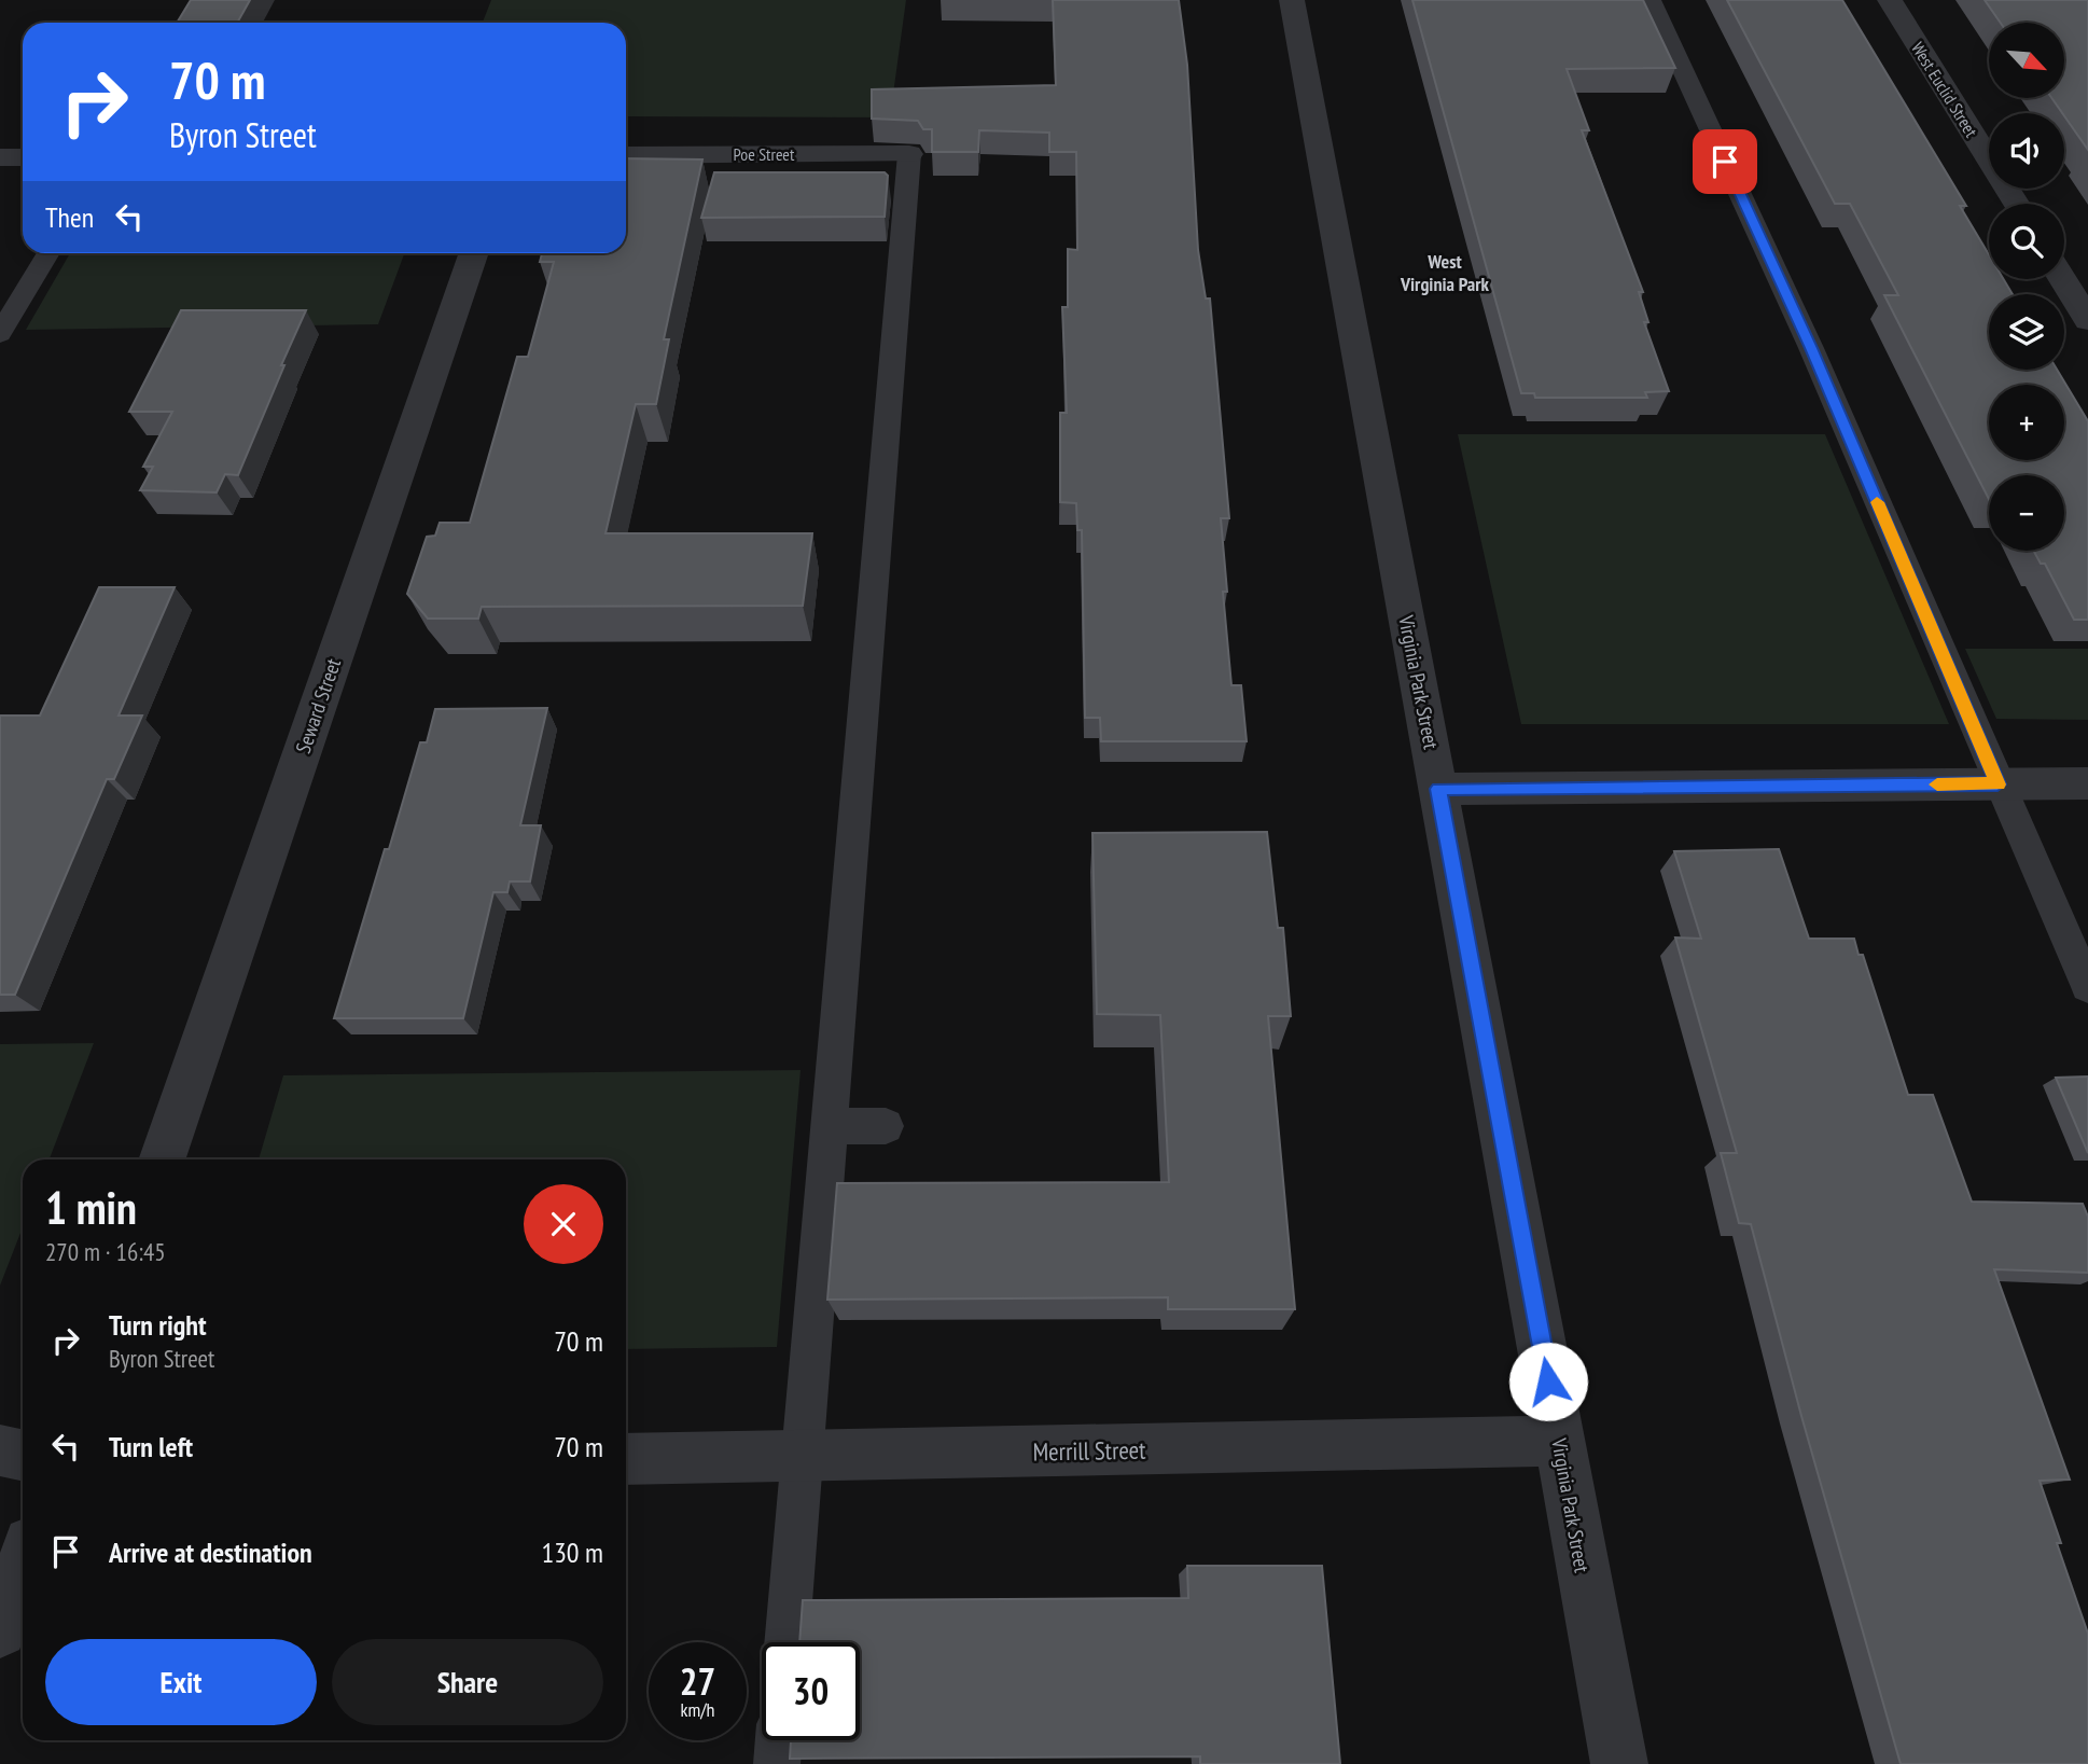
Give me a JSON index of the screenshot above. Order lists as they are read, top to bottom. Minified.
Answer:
{"streets":{"street":["West Euclid Street","Poe Street","Virginia Park Street","Seward Street","Merrill Street"]},"crossings":[["Virginia Park Street","Merrill Street"]],"districts":["West Virginia Park"],"north":"bottom right","page":{"map_buttons":["+","−"],"turn":["70 m","Byron Street"],"then":"Then","heading":["1 min","270 m · 16:45"],"list":[{"name":"Turn right","note":"Byron Street","value":"70 m"},{"name":"Turn left","value":"70 m"},{"name":"Arrive at destination","value":"130 m"}],"buttons":["Exit","Share"],"speed":"27 km/h","limit":"30"}}
